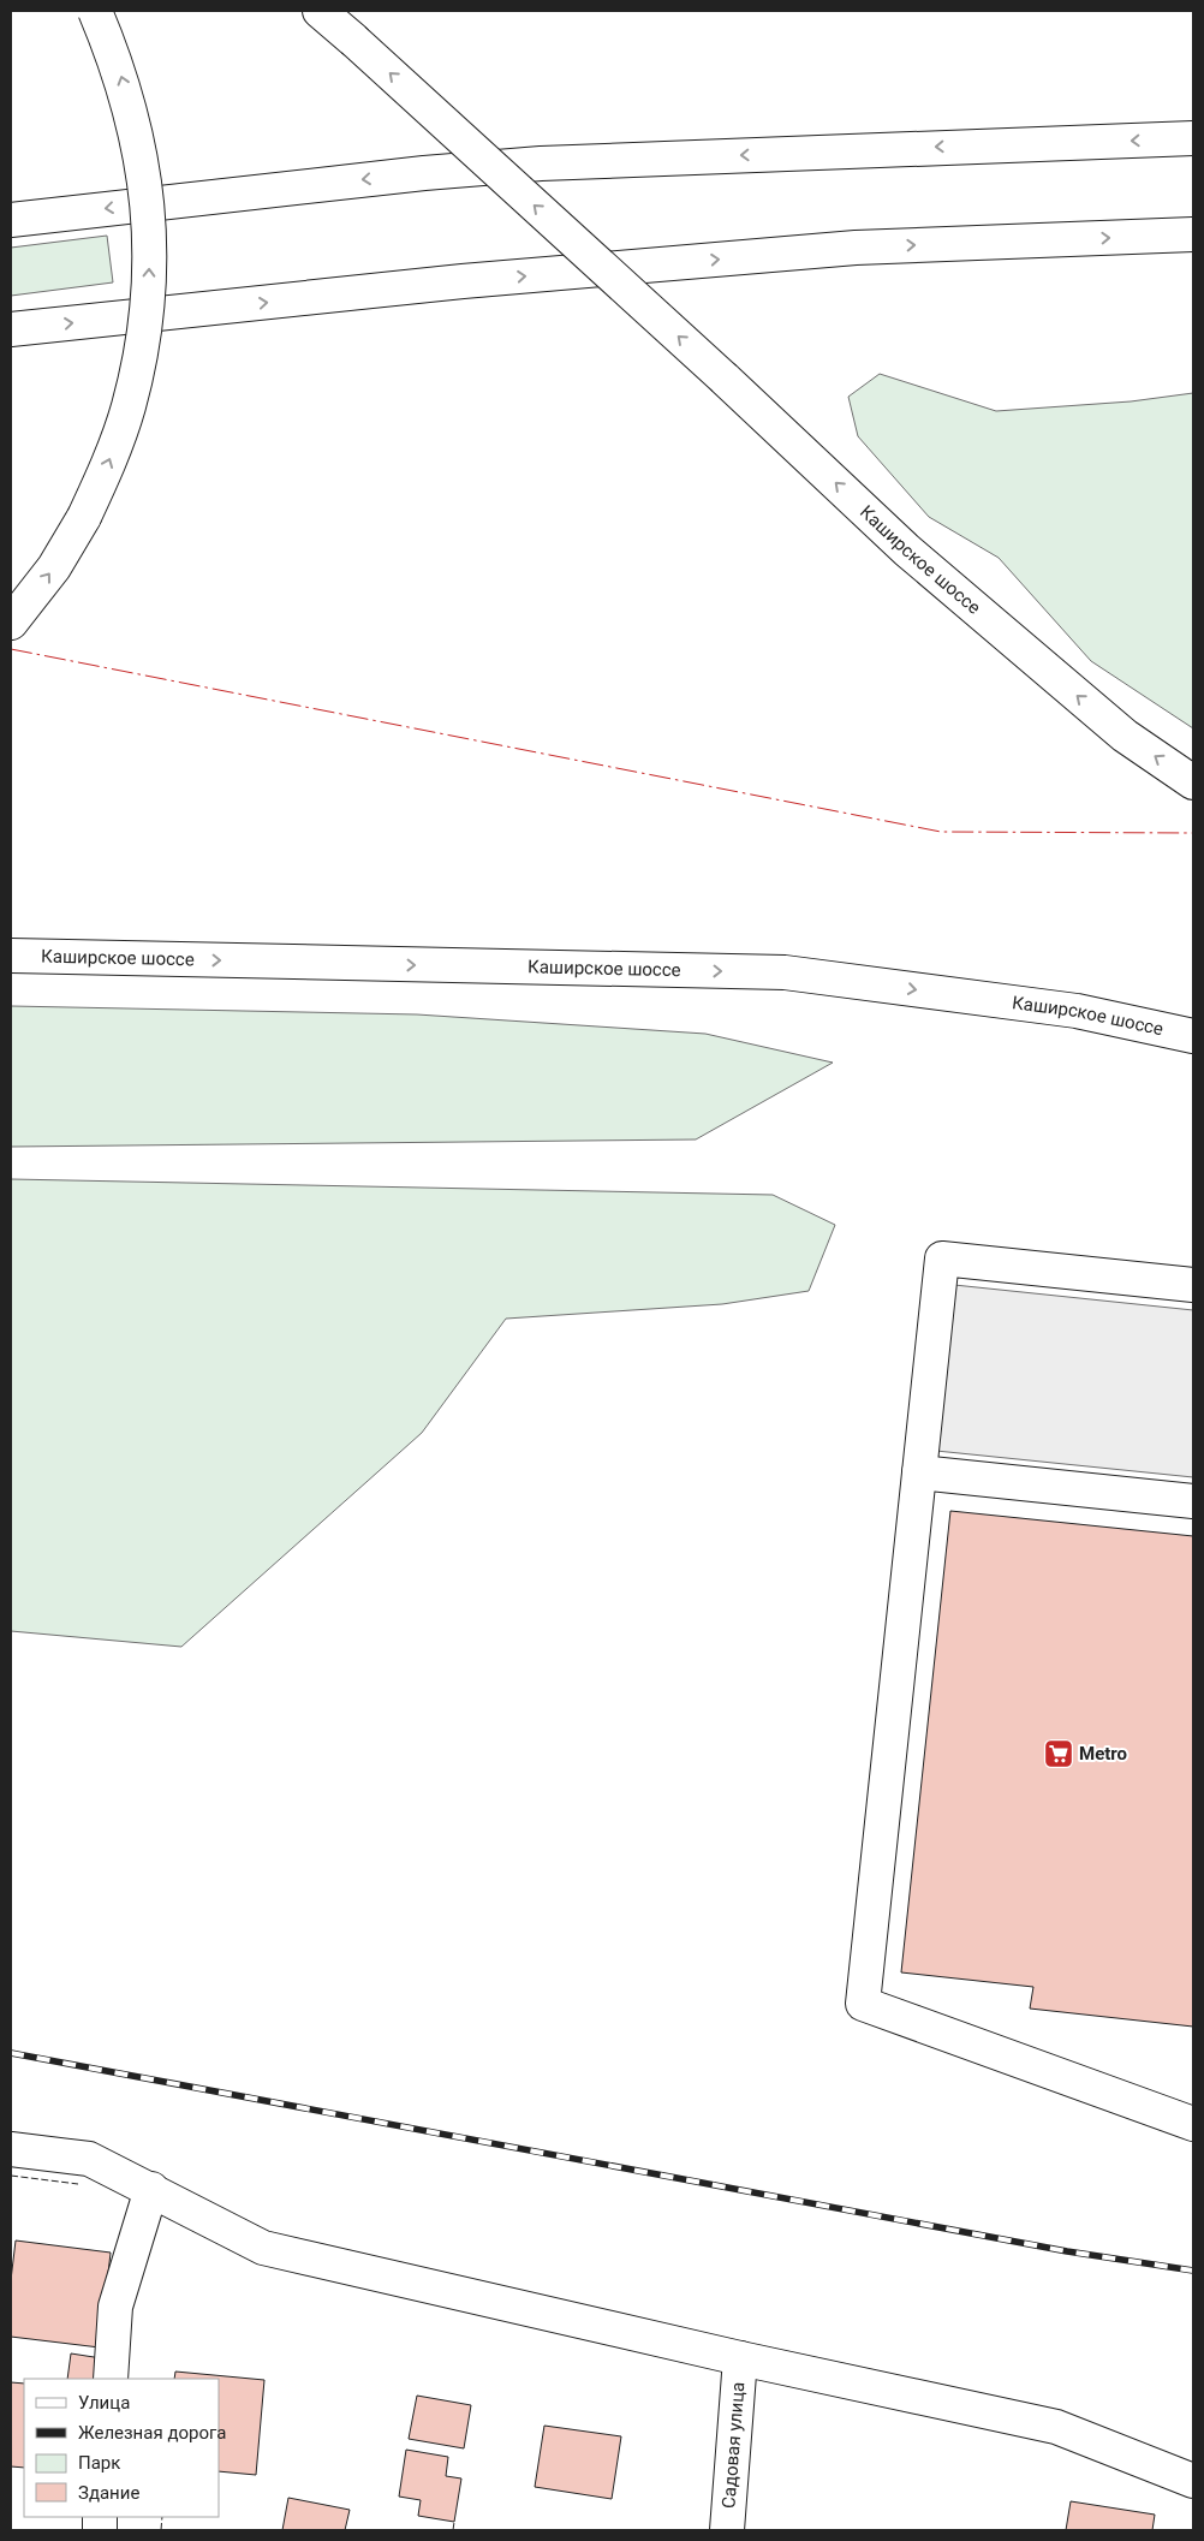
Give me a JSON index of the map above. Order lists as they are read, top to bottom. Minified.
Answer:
{"streets":{"main road":["Каширское шоссе","Садовая улица"]},"places":{"supermarket":["Metro"]},"legend":["Улица","Железная дорога","Парк","Здание"]}
